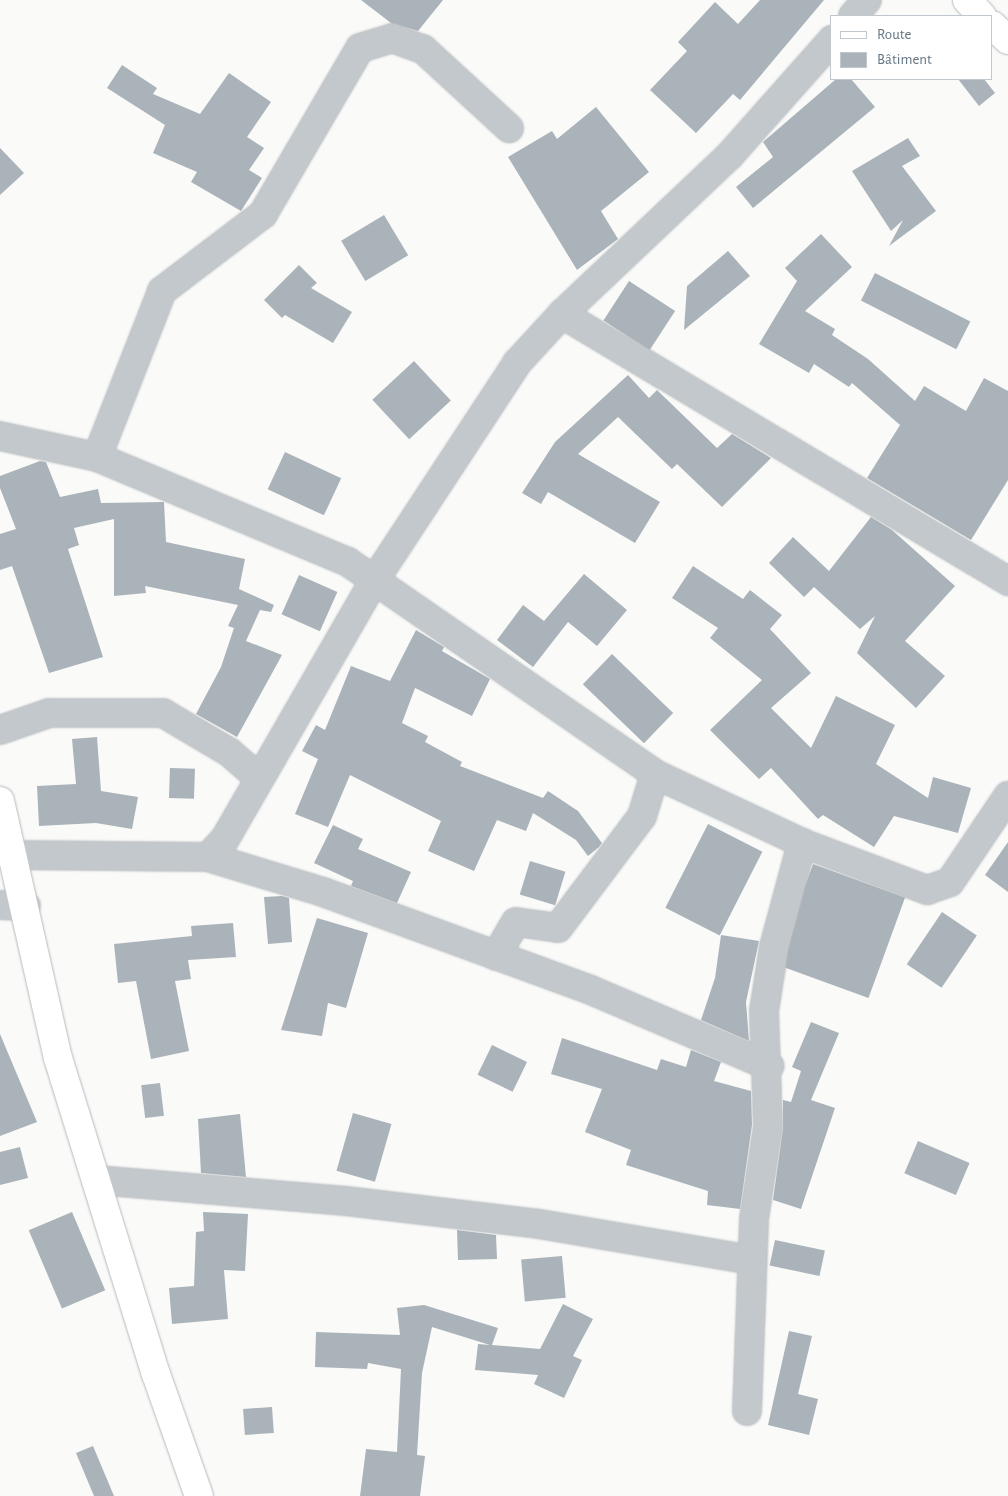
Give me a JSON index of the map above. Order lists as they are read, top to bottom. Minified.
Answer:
{"legend":["Route","Bâtiment"]}
